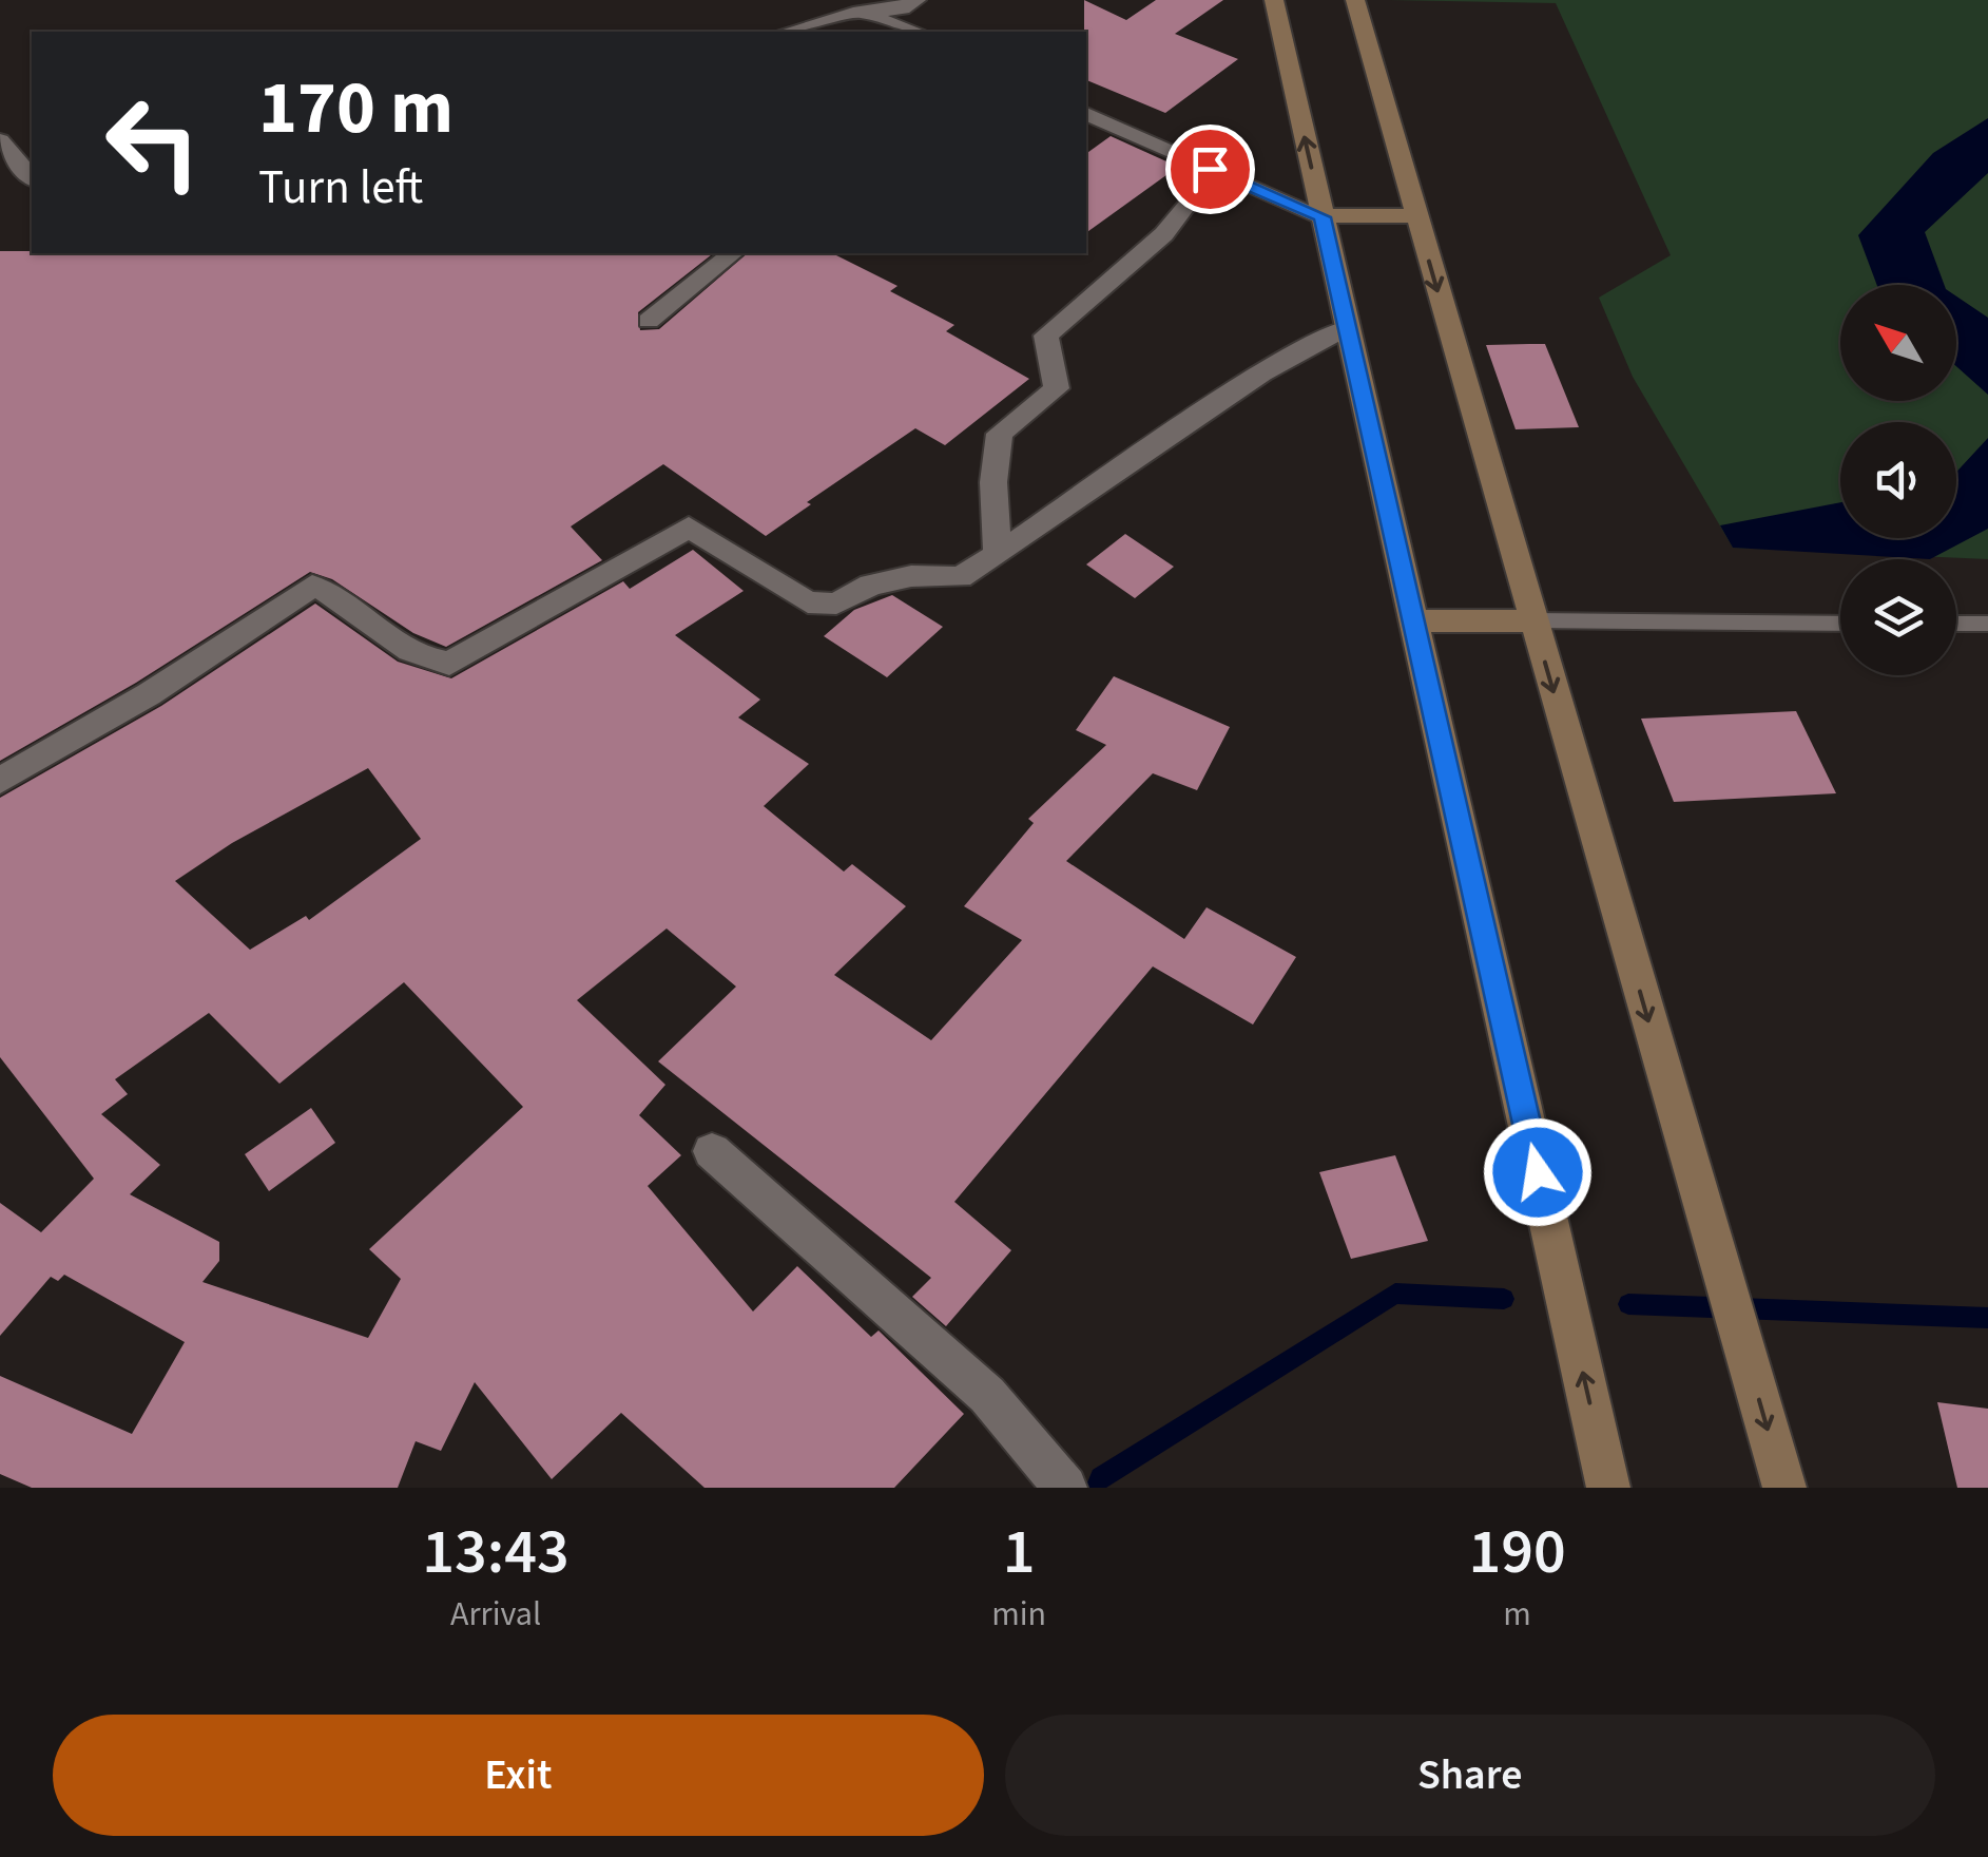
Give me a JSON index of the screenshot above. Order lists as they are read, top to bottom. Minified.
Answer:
{"north":"top left","page":{"turn":["170 m","Turn left"],"eta":["13:43","Arrival","1","min","190","m"],"buttons":["Exit","Share"]}}
